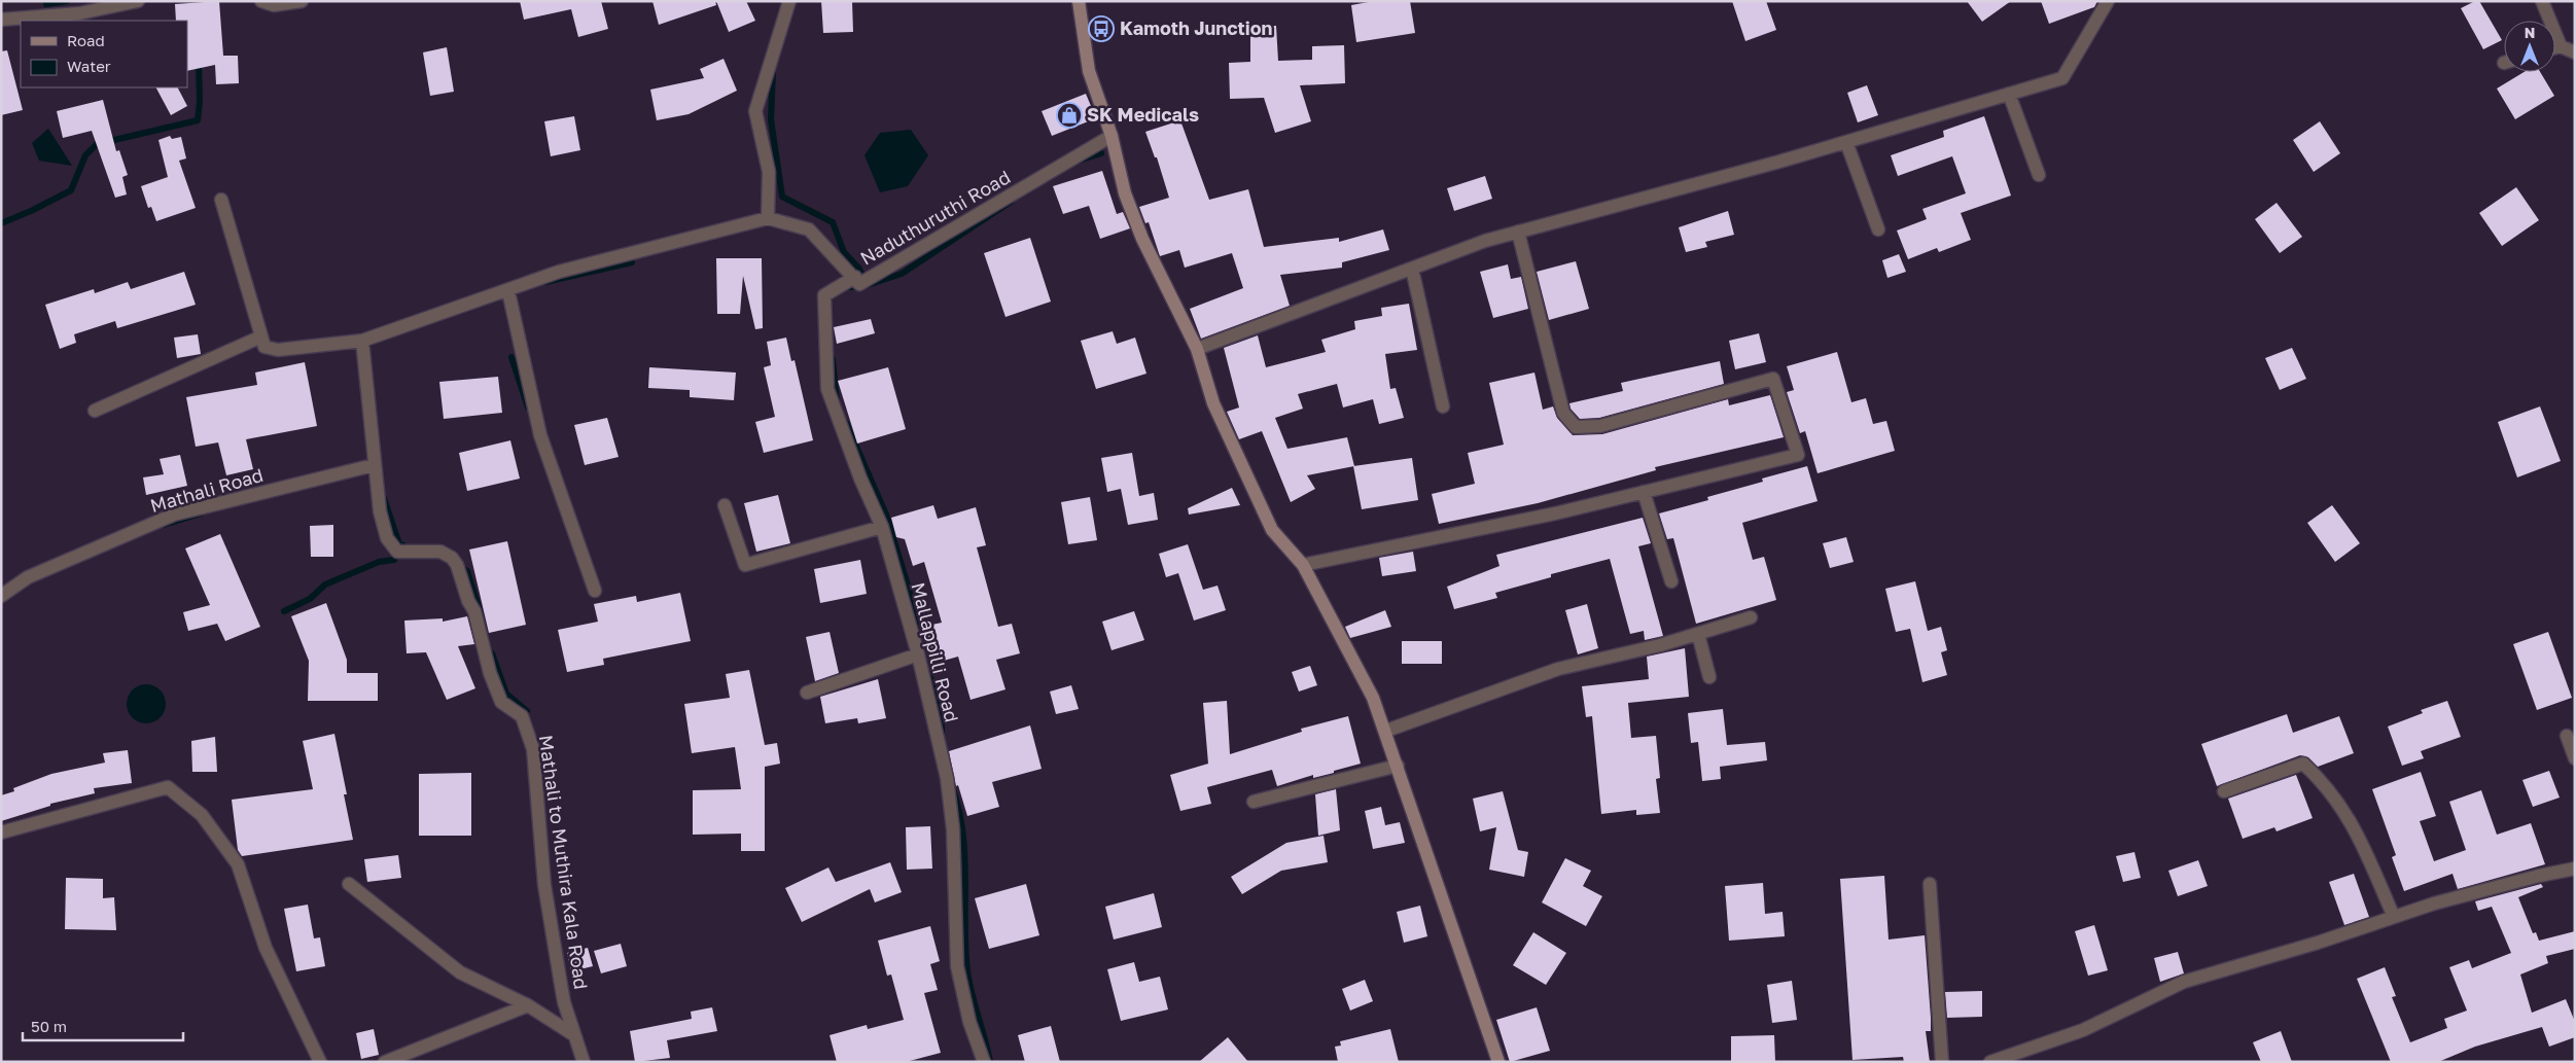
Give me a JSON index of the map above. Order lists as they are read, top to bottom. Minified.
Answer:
{"streets":{"street":["Naduthuruthi Road","Mathali Road","Mallappilli Road","Mathali to Muthira Kala Road"]},"crossings":[["Naduthuruthi Road","Mallappilli Road"],["Mathali Road","Mathali to Muthira Kala Road"]],"places":{"bus stop":["Kamoth Junction"],"shop":["SK Medicals"]},"legend":["Road","Water"],"scale_bar":"50 m","north":"top"}
